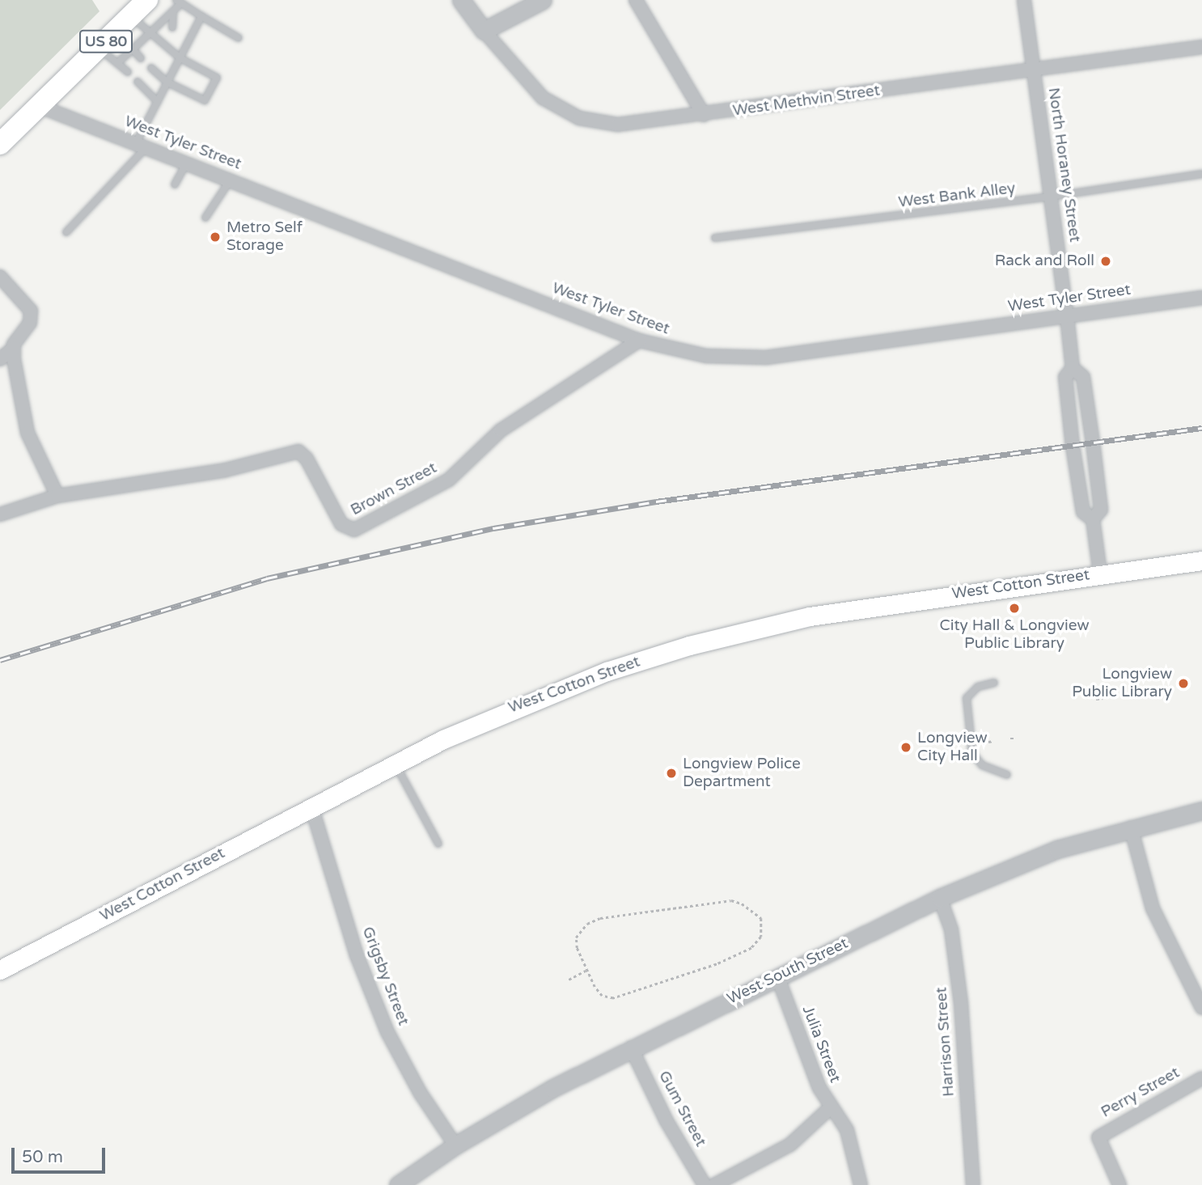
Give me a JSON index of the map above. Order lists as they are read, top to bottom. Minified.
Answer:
{"streets":{"main road":["US 80","West Cotton Street"],"street":["West Methvin Street","West Tyler Street","North Horaney Street","Brown Street","West South Street","Grigsby Street","Harrison Street","Julia Street","Perry Street","Gum Street"],"lane":["West Bank Alley"]},"crossings":[["US 80","West Tyler Street"],["West Methvin Street","North Horaney Street"],["West Tyler Street","North Horaney Street"],["West Tyler Street","Brown Street"],["North Horaney Street","West Bank Alley"],["West Cotton Street","Grigsby Street"],["West South Street","Grigsby Street"],["West South Street","Harrison Street"],["West South Street","Julia Street"],["West South Street","Gum Street"]],"places":["Metro Self Storage","Rack and Roll","City Hall & Longview Public Library","Longview Public Library","Longview City Hall","Longview Police Department"],"scale_bar":"50 m"}
